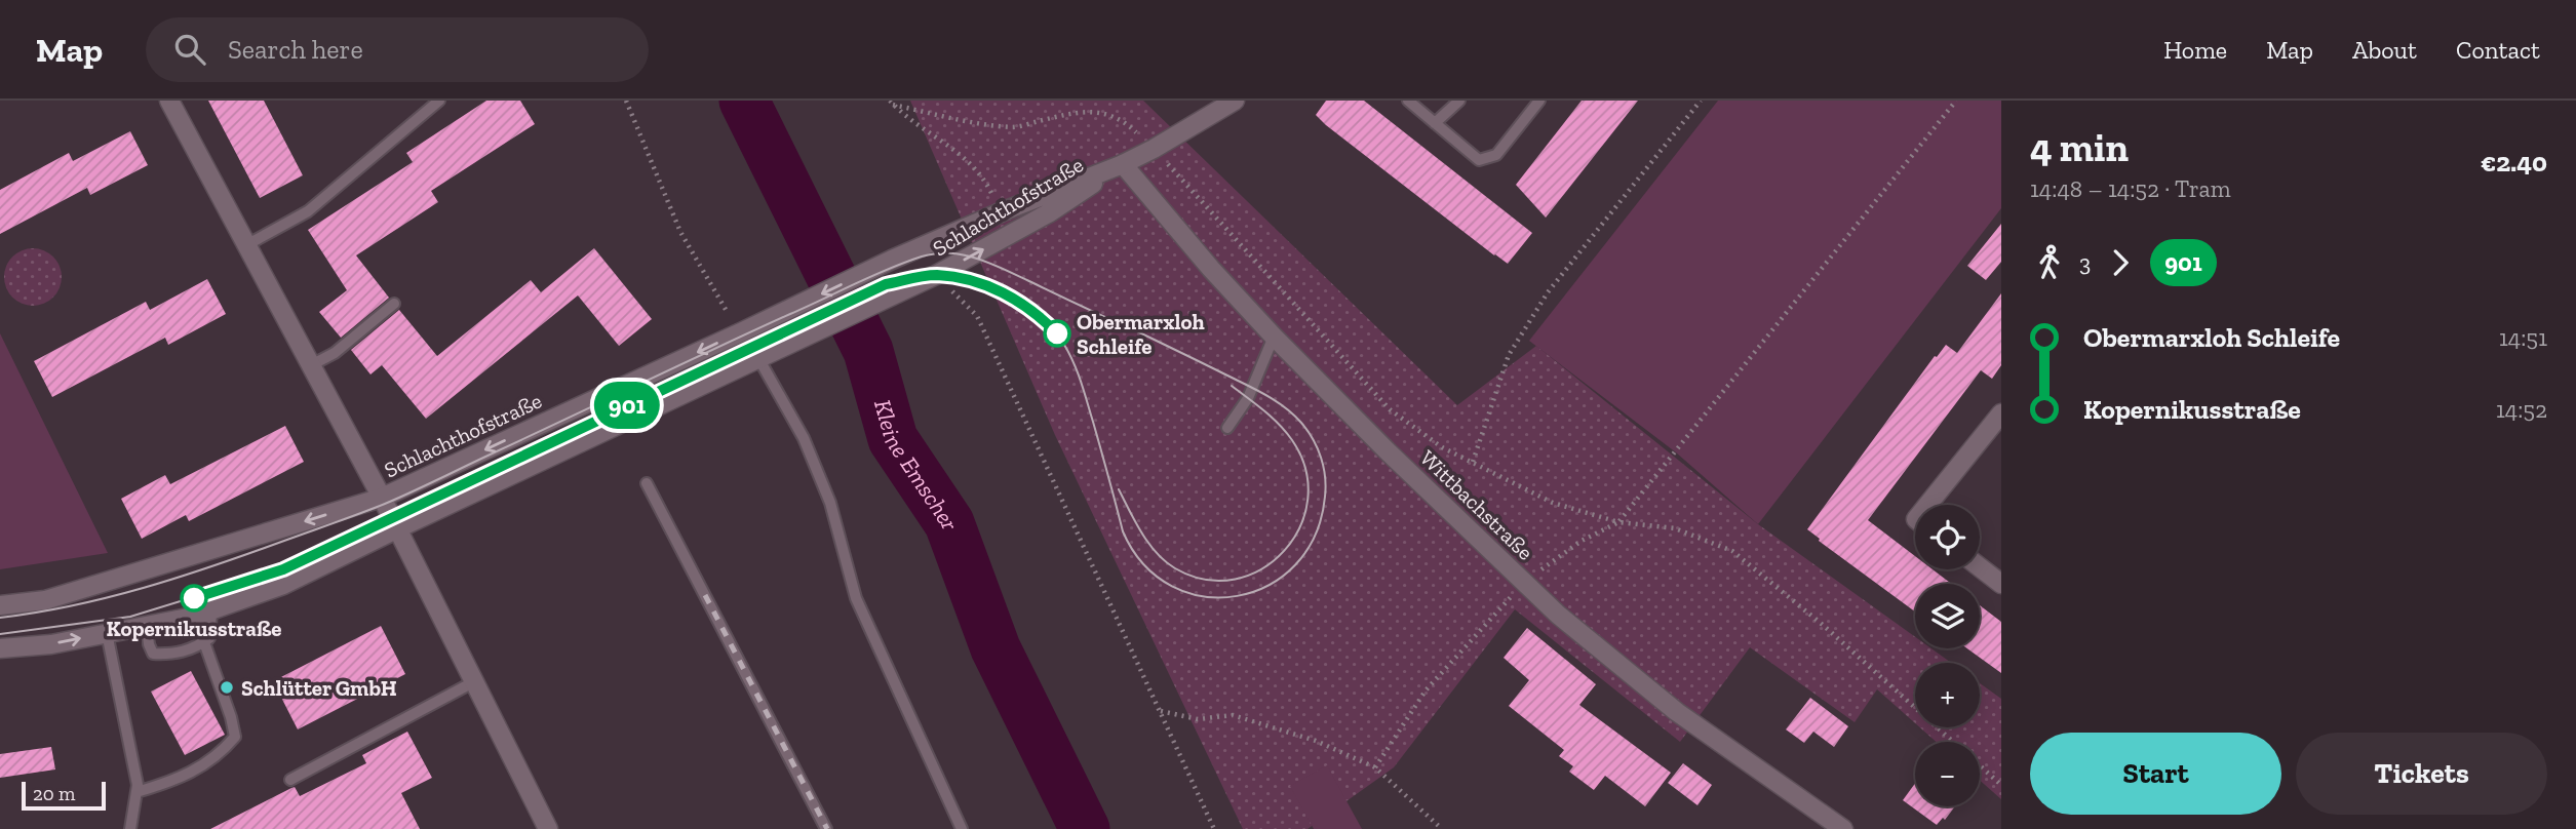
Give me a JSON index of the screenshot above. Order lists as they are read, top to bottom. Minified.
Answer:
{"streets":{"street":["Schlachthofstraße","Wittbachstraße"]},"crossings":[["Schlachthofstraße","Wittbachstraße"]],"water":["Kleine Emscher"],"places":["Obermarxloh Schleife","Kopernikusstraße","Schlütter GmbH"],"lines":["tram line 901"],"scale_bar":"20 m","page":{"header":"Map","search":"Search here","nav":["Home","Map","About","Contact"],"on_map":"901","heading":["4 min","14:48 – 14:52 · Tram","€2.40"],"legs":["3","901"],"list":[{"name":"Obermarxloh Schleife","value":"14:51"},{"name":"Kopernikusstraße","value":"14:52"}],"map_buttons":["+","−"],"buttons":["Start","Tickets"],"scale":"20 m"}}
